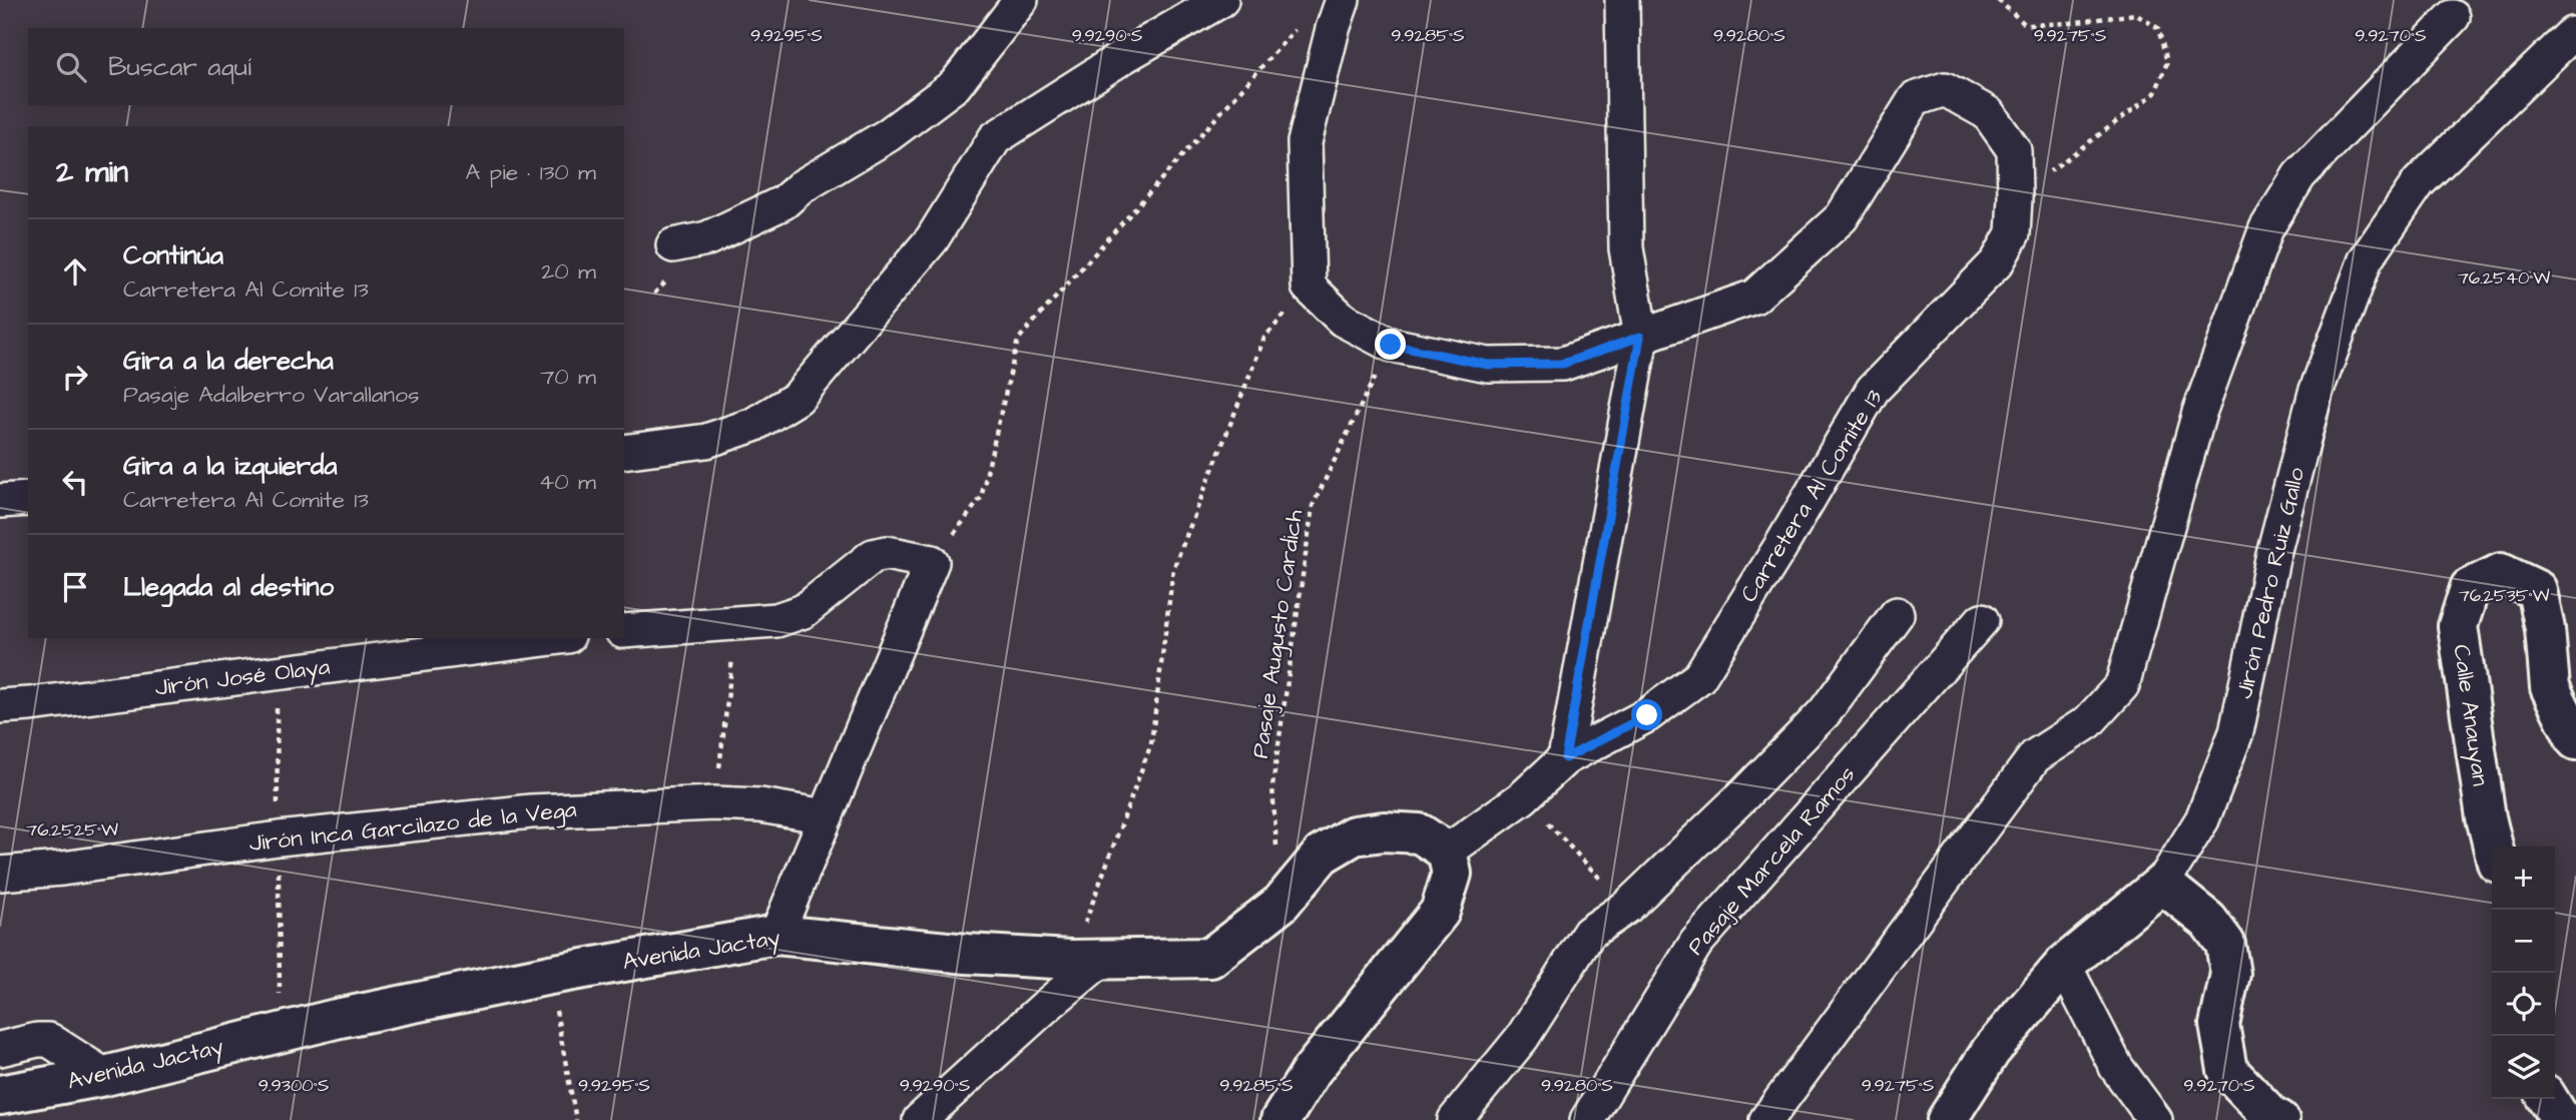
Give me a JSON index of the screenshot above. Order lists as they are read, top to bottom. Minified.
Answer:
{"streets":{"street":["Carretera Al Comite 13","Jirón Pedro Ruiz Gallo","Jirón José Olaya","Calle Anauyan","Jirón Inca Garcilazo de la Vega","Pasaje Marcela Ramos","Avenida Jactay"],"path":["Pasaje Augusto Cardich"]},"crossings":[["Carretera Al Comite 13","Pasaje Augusto Cardich"],["Carretera Al Comite 13","Avenida Jactay"],["Pasaje Augusto Cardich","Avenida Jactay"]],"page":{"search":"Buscar aquí","heading":["2 min","A pie · 130 m"],"list":[["Continúa","Carretera Al Comite 13","20 m"],["Gira a la derecha","Pasaje Adalberro Varallanos","70 m"],["Gira a la izquierda","Carretera Al Comite 13","40 m"],"Llegada al destino"],"map_buttons":["+","−"]},"coordinates":["9.9270°S","9.9295°S","9.9290°S","9.9285°S","9.9280°S","9.9275°S","76.2540°W","76.2535°W","76.2525°W","9.9300°S"]}
